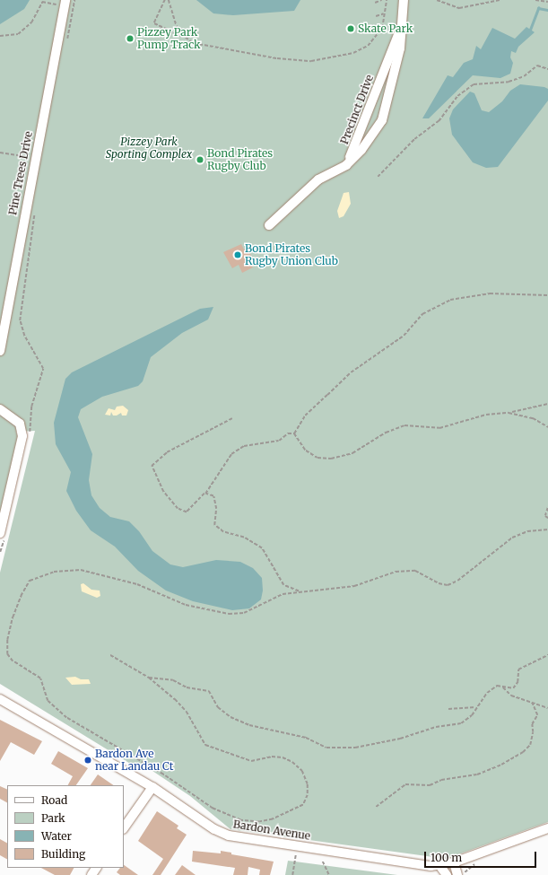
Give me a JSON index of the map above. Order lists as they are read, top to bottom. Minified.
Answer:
{"streets":{"street":["Precinct Drive","Pine Trees Drive","Bardon Avenue"]},"parks":["Pizzey Park Sporting Complex"],"places":["Skate Park","Pizzey Park Pump Track","Bond Pirates Rugby Club","Bond Pirates Rugby Union Club","Bardon Ave near Landau Ct"],"legend":["Road","Park","Water","Building"],"scale_bar":"100 m"}
